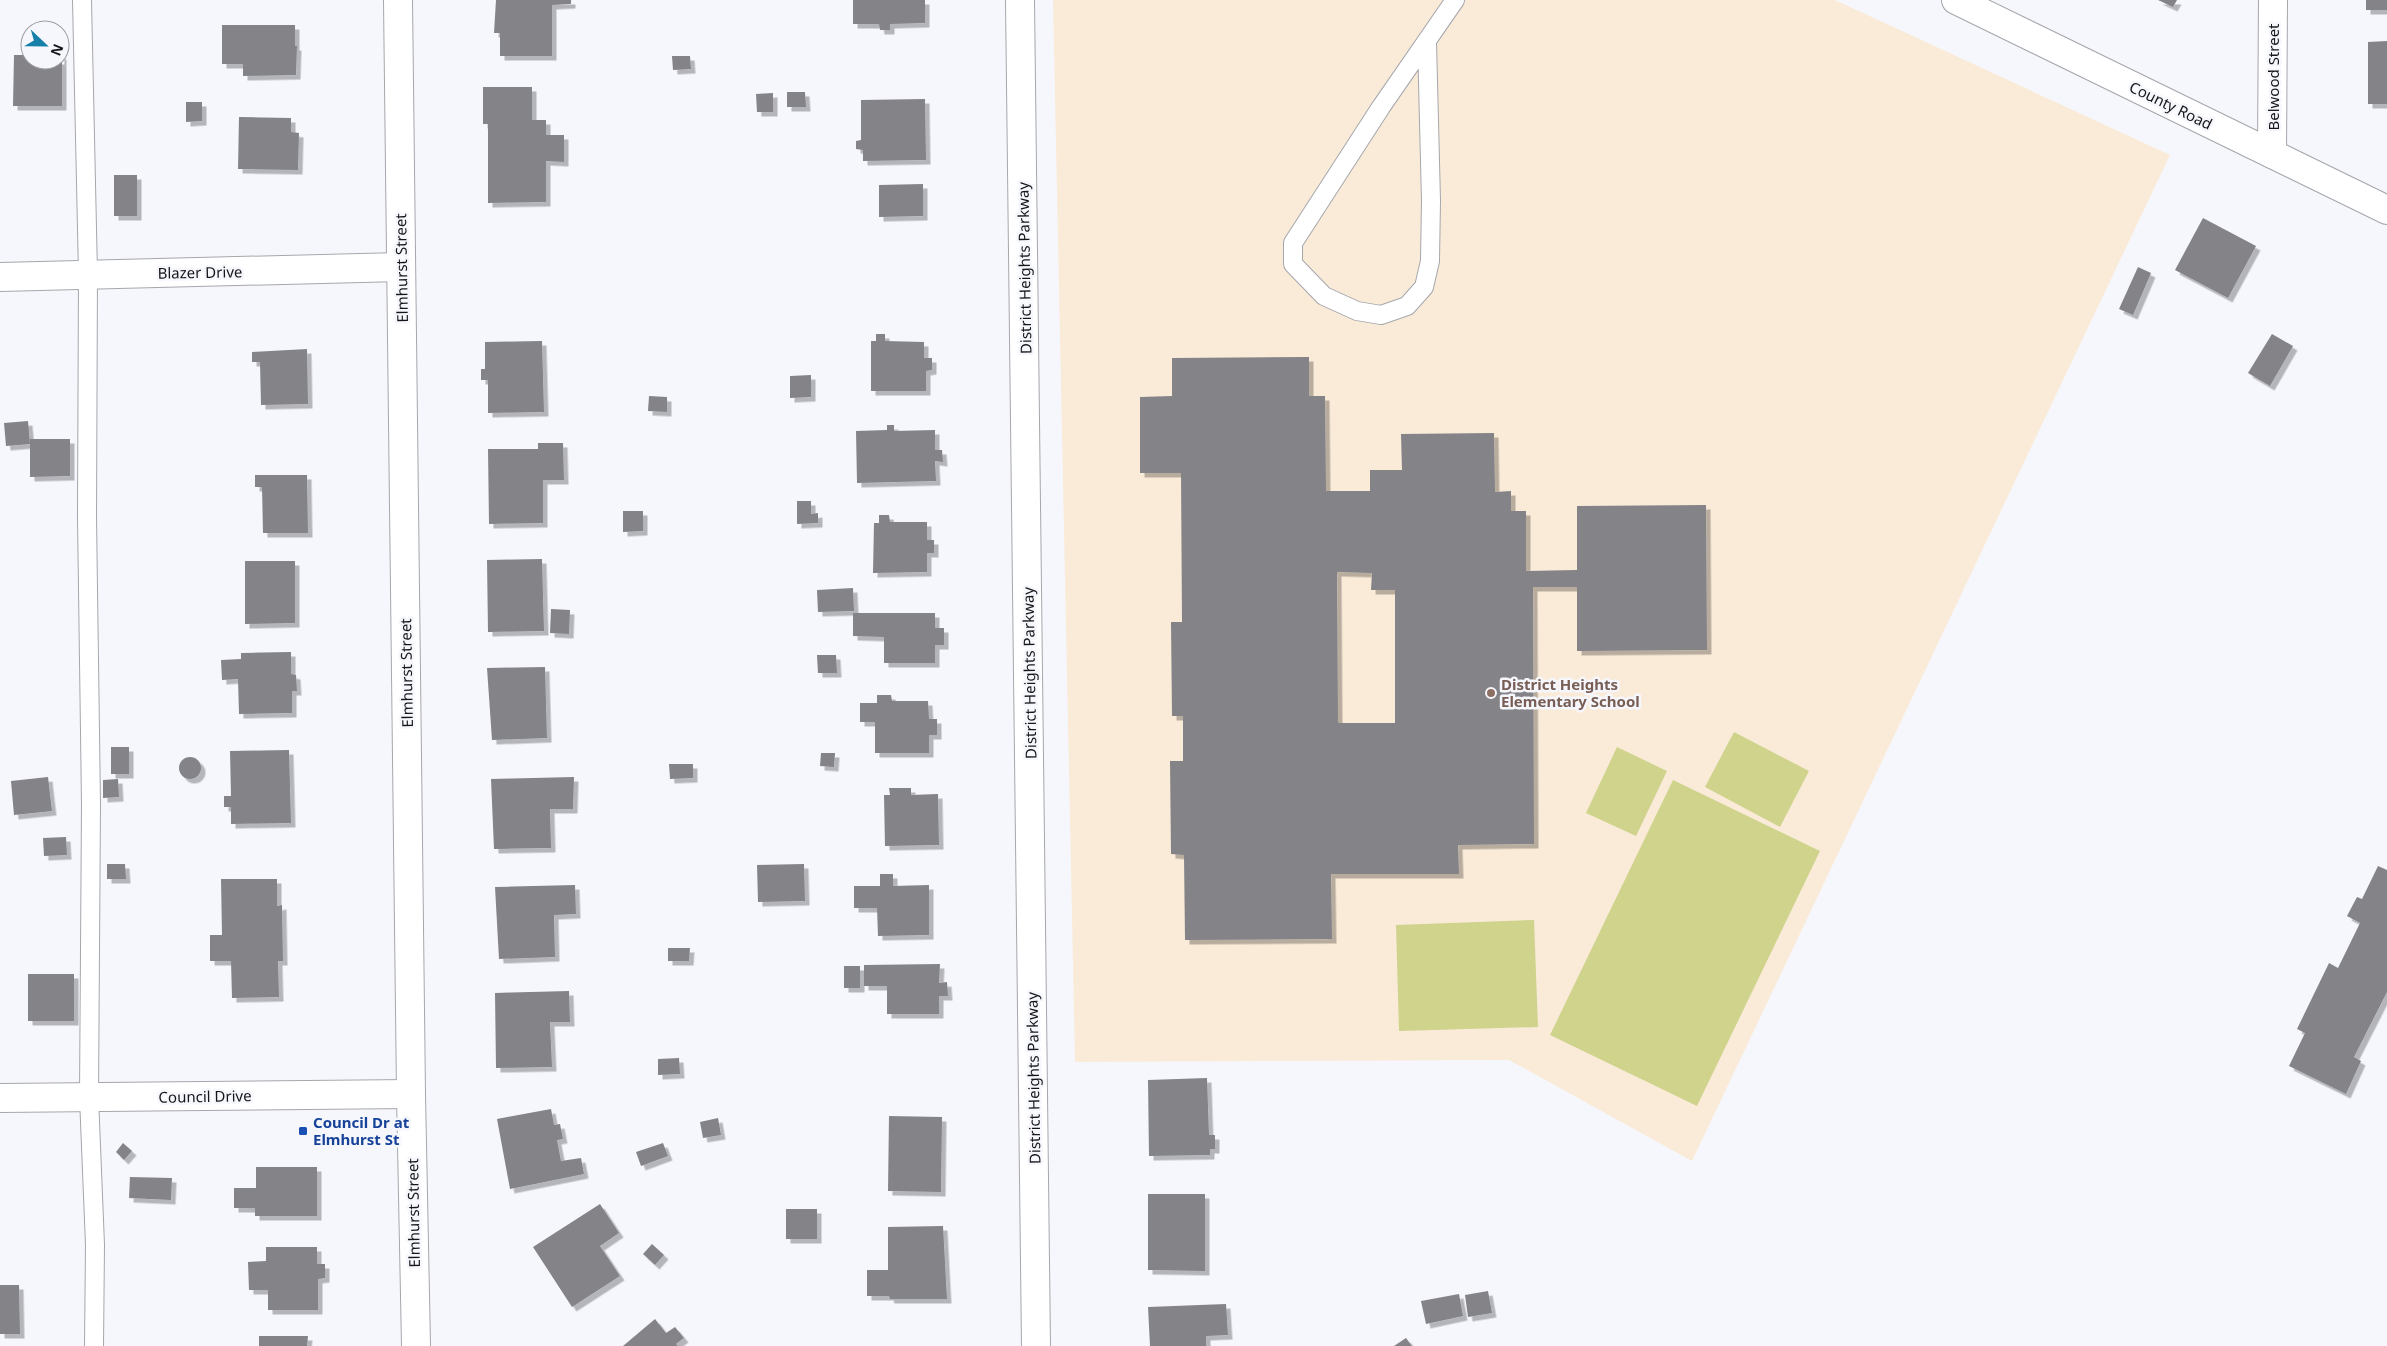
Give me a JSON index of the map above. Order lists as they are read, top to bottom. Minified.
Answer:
{"streets":{"street":["Belwood Street","County Road","Elmhurst Street","District Heights Parkway","Blazer Drive","Council Drive"]},"crossings":[["Belwood Street","County Road"],["Elmhurst Street","Blazer Drive"],["Elmhurst Street","Council Drive"]],"places":{"other":["District Heights Elementary School"],"transit":["Council Dr at Elmhurst St"]},"north":"right"}
